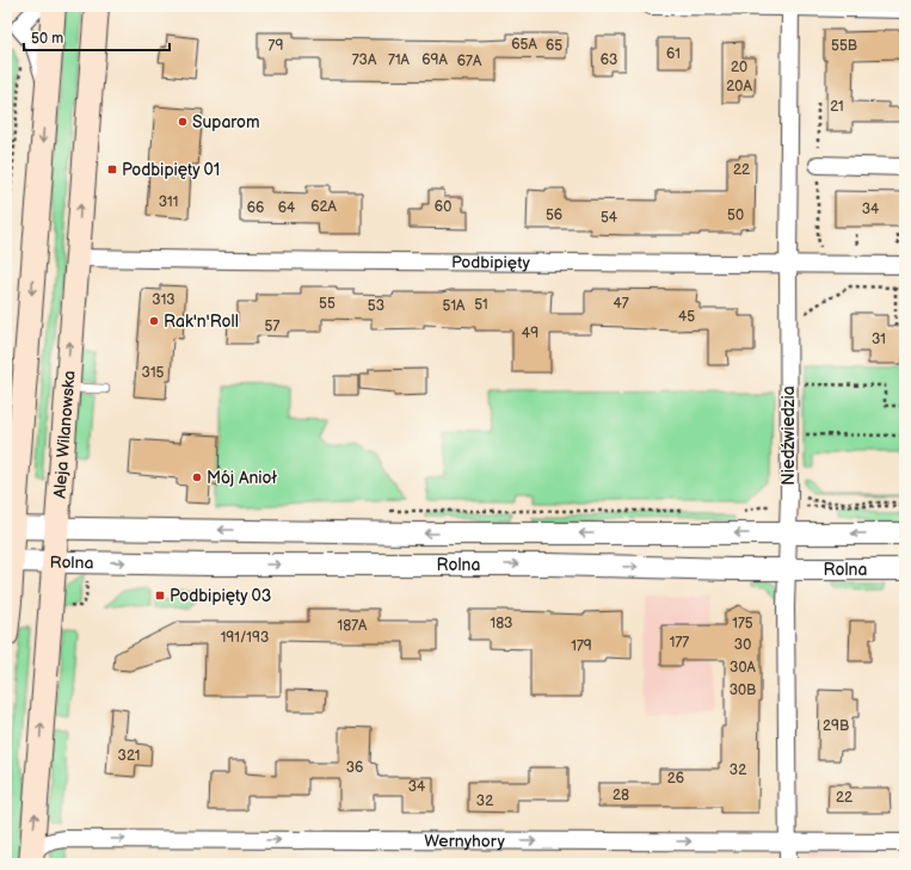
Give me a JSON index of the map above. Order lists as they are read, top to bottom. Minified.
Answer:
{"streets":{"main road":["Aleja Wilanowska"],"street":["Podbipięty","Niedźwiedzia","Rolna","Wernyhory"]},"crossings":[["Podbipięty","Aleja Wilanowska"],["Podbipięty","Niedźwiedzia"],["Aleja Wilanowska","Rolna"],["Aleja Wilanowska","Wernyhory"],["Niedźwiedzia","Rolna"],["Niedźwiedzia","Wernyhory"]],"one_way":["Wernyhory"],"places":{"other":["Suparom","Rak'n'Roll","Mój Anioł"],"transit":["Podbipięty 01","Podbipięty 03"]},"house_numbers":["65A","79","65","55B","61","73A","71A","69A","63","67A","20","20A","21","22","311","62A","60","66","64","34","56","50","54","313","55","47","51","53","51A","45","57","49","31","315","183","175","187A","191/193","177","30","179","30A","30B","29B","321","36","32","26","34","28","22","32"],"scale_bar":"50 m"}
